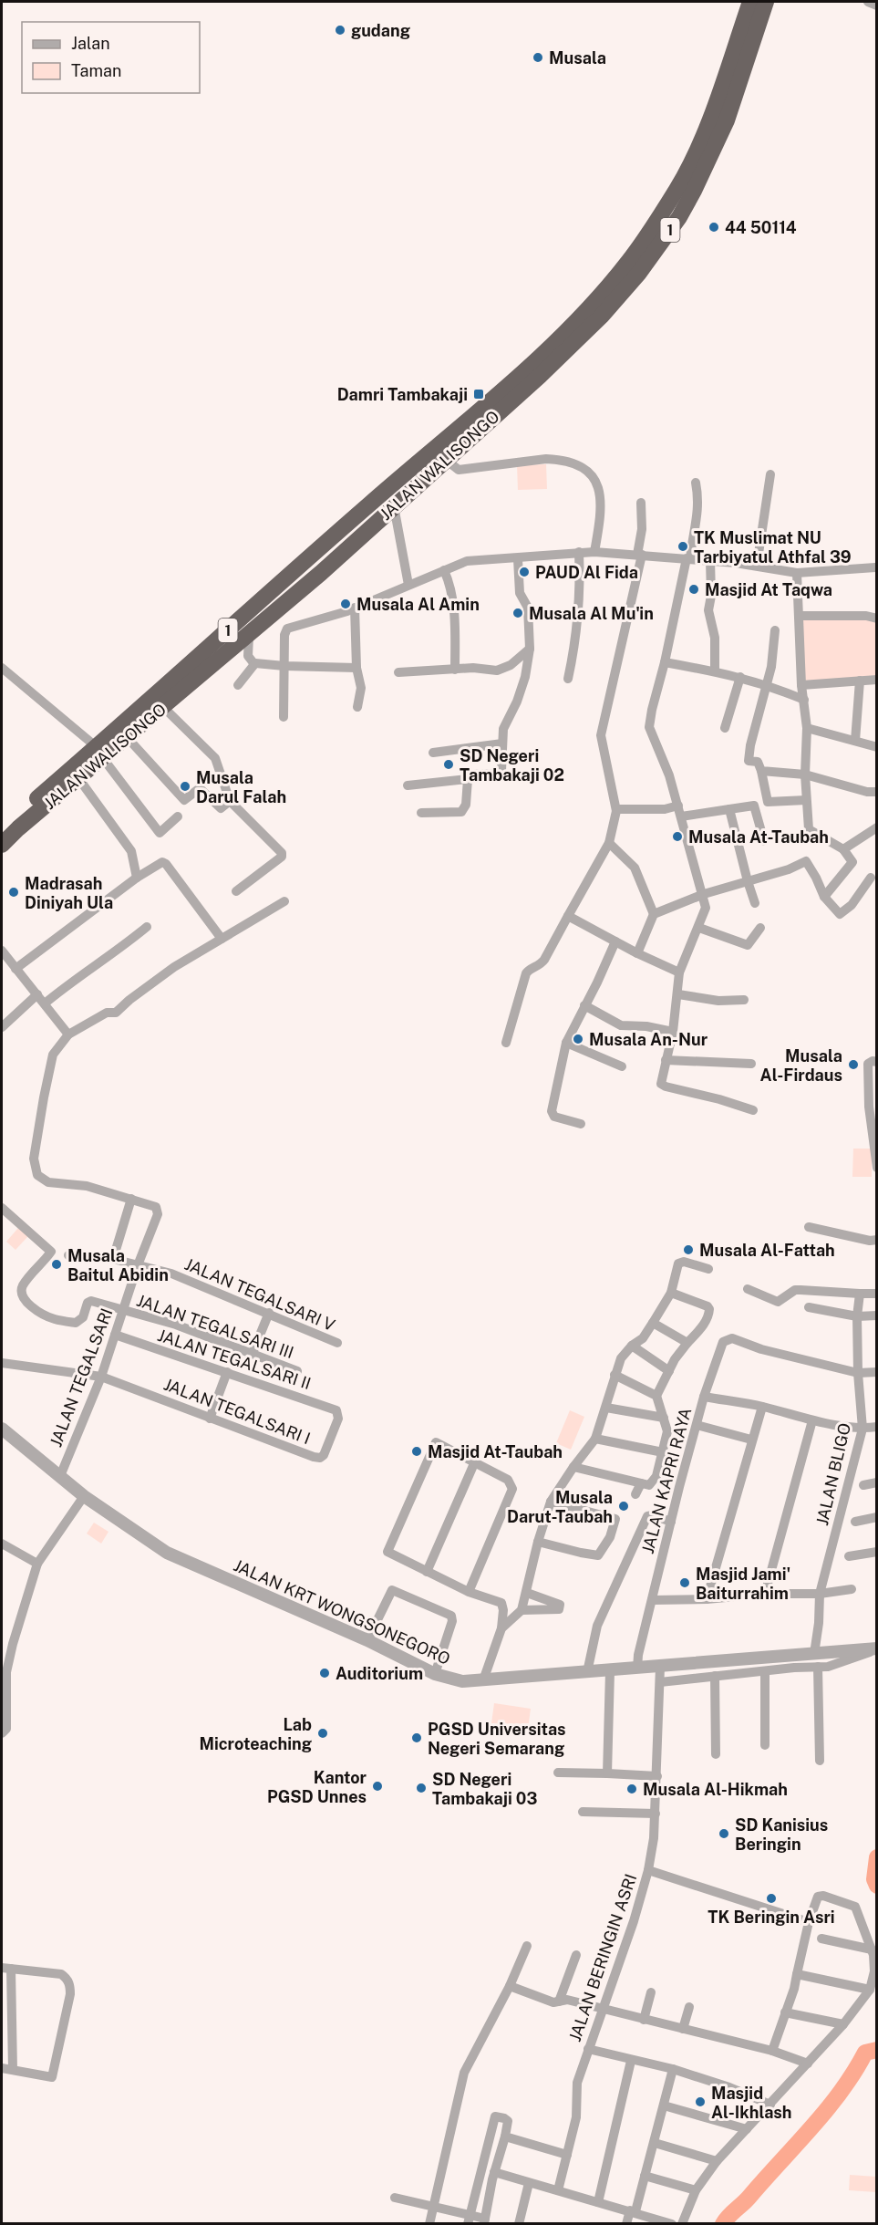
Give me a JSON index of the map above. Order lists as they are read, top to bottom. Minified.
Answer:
{"streets":{"highway":["1","JALAN WALISONGO"],"street":["JALAN TEGALSARI V","JALAN TEGALSARI III","JALAN TEGALSARI II","JALAN TEGALSARI","JALAN TEGALSARI I","JALAN BLIGO","JALAN KAPRI RAYA","JALAN KRT WONGSONEGORO","JALAN BERINGIN ASRI"]},"crossings":[["JALAN TEGALSARI V","JALAN TEGALSARI"],["JALAN TEGALSARI III","JALAN TEGALSARI"],["JALAN TEGALSARI II","JALAN TEGALSARI"],["JALAN TEGALSARI II","JALAN TEGALSARI I"],["JALAN TEGALSARI","JALAN TEGALSARI I"],["JALAN TEGALSARI","JALAN KRT WONGSONEGORO"],["JALAN BLIGO","JALAN KAPRI RAYA"],["JALAN BLIGO","JALAN KRT WONGSONEGORO"],["JALAN KAPRI RAYA","JALAN KRT WONGSONEGORO"],["JALAN KRT WONGSONEGORO","JALAN BERINGIN ASRI"]],"places":{"other":["gudang","Musala","44 50114","TK Muslimat NU Tarbiyatul Athfal 39","PAUD Al Fida","Masjid At Taqwa","Musala Al Amin","Musala Al Mu'in","SD Negeri Tambakaji 02","Musala Darul Falah","Musala At-Taubah","Madrasah Diniyah Ula","Musala An-Nur","Musala Al-Firdaus","Musala Al-Fattah","Musala Baitul Abidin","Masjid At-Taubah","Musala Darut-Taubah","Masjid Jami' Baiturrahim","Auditorium","Lab Microteaching","PGSD Universitas Negeri Semarang","Kantor PGSD Unnes","SD Negeri Tambakaji 03","Musala Al-Hikmah","SD Kanisius Beringin","TK Beringin Asri","Masjid Al-Ikhlash"],"transit":["Damri Tambakaji"]},"legend":["Jalan","Taman"]}
